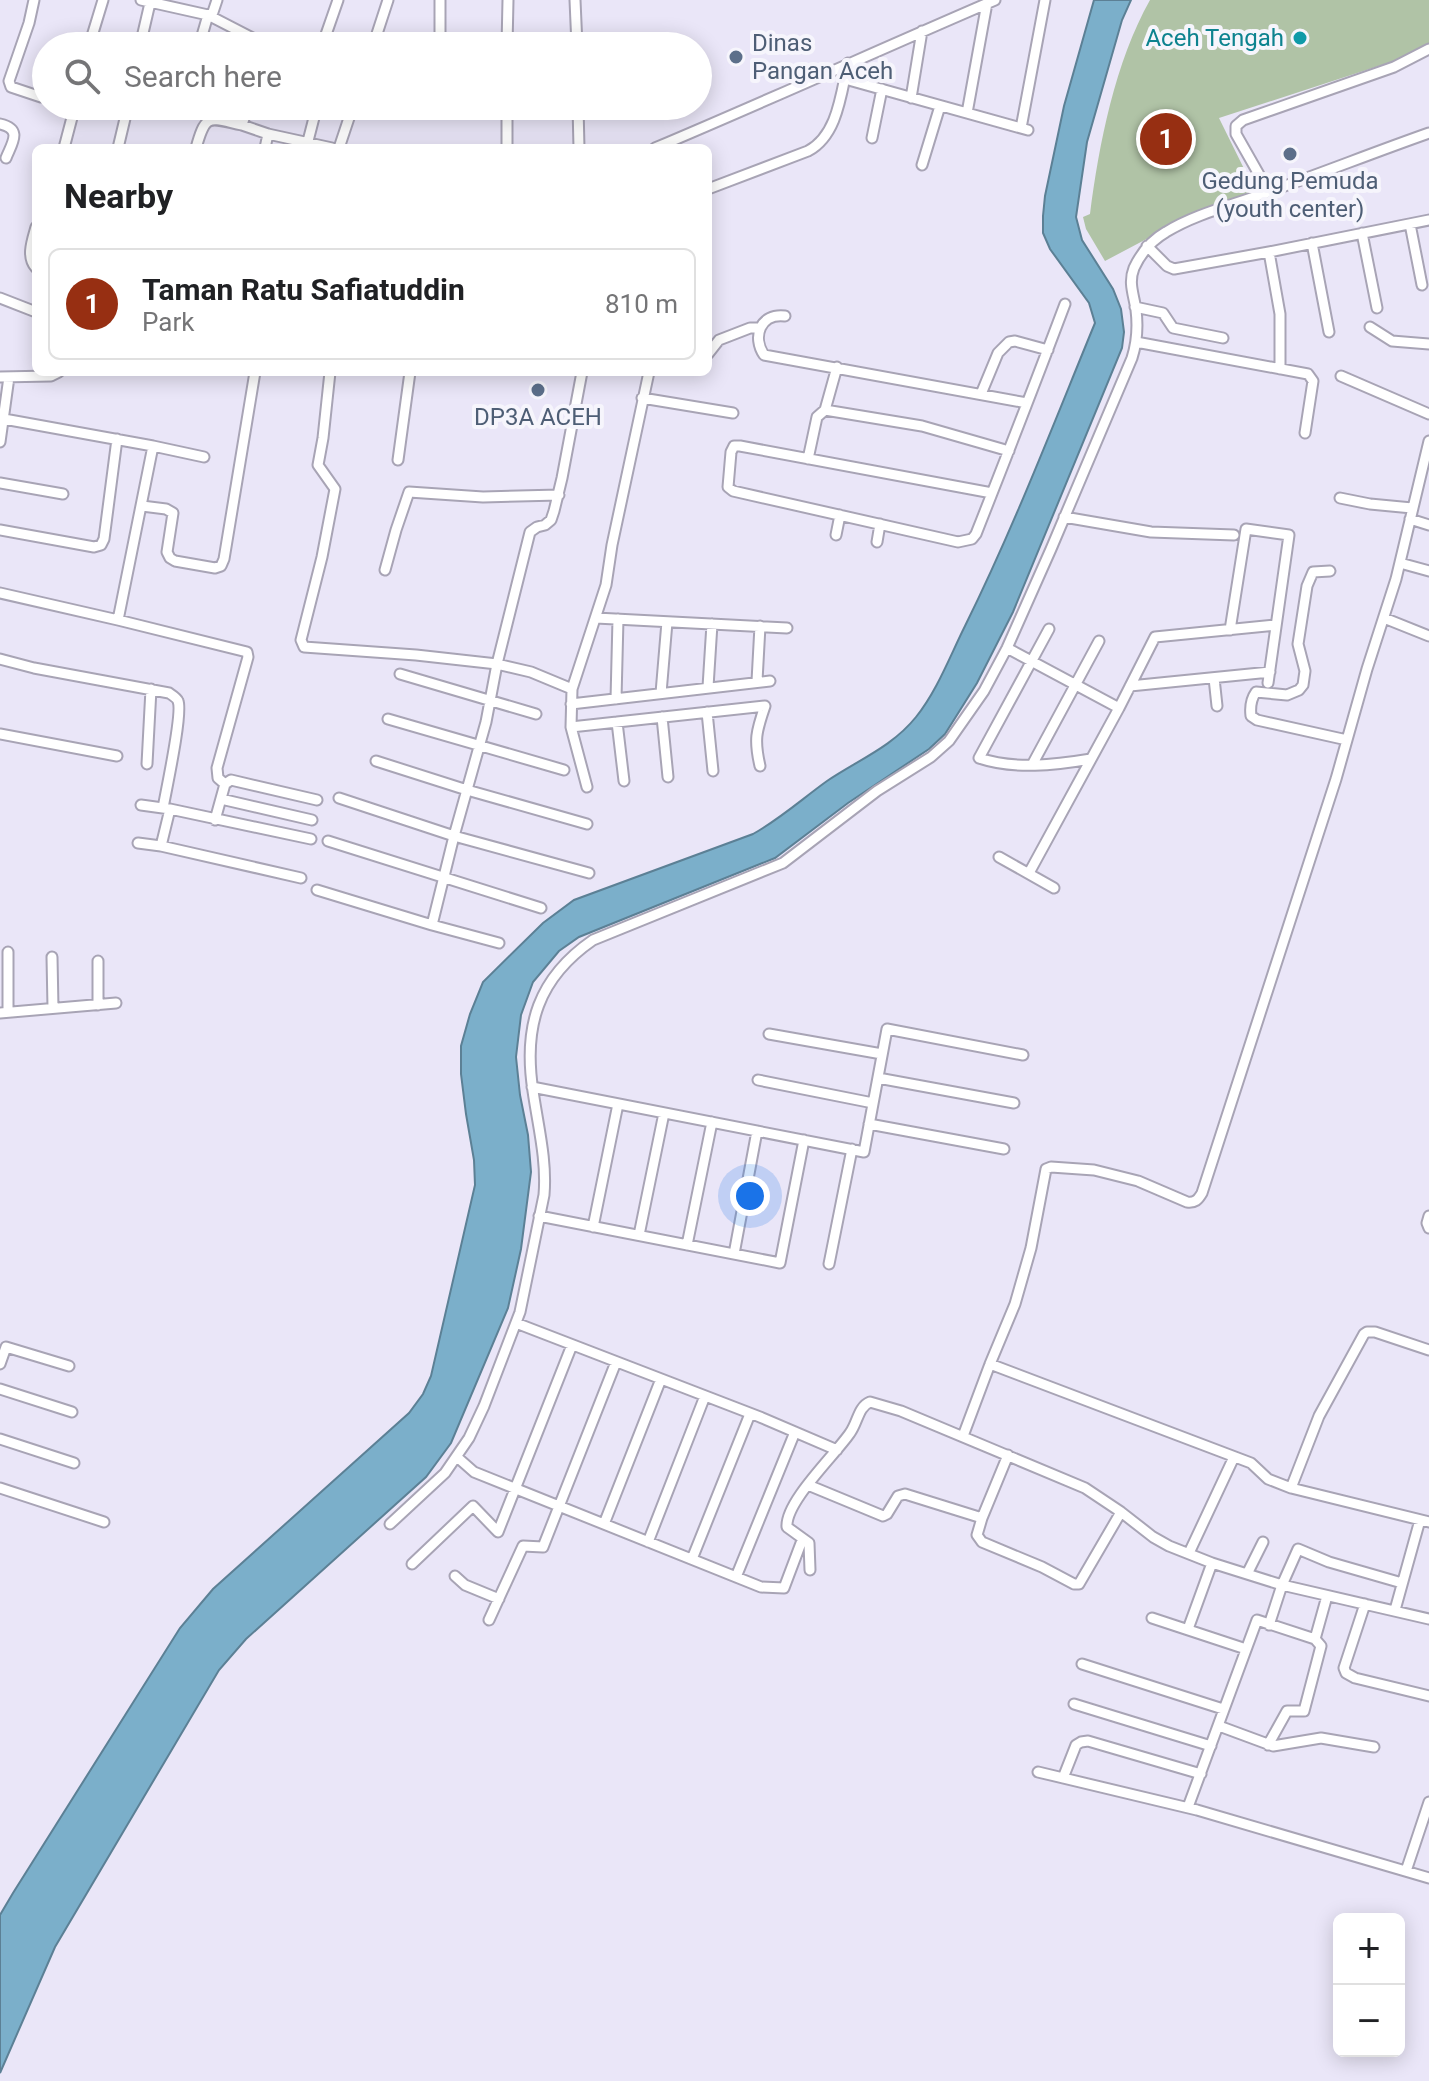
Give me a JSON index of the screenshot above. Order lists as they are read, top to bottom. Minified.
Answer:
{"places":["Aceh Tengah","Dinas Pangan Aceh","Gedung Pemuda (youth center)","DP3A ACEH"],"page":{"search":"Search here","pins":"1","heading":"Nearby","list":[{"mark":"1","name":"Taman Ratu Safiatuddin","note":"Park","value":"810 m"}],"map_buttons":["+","−"]}}
